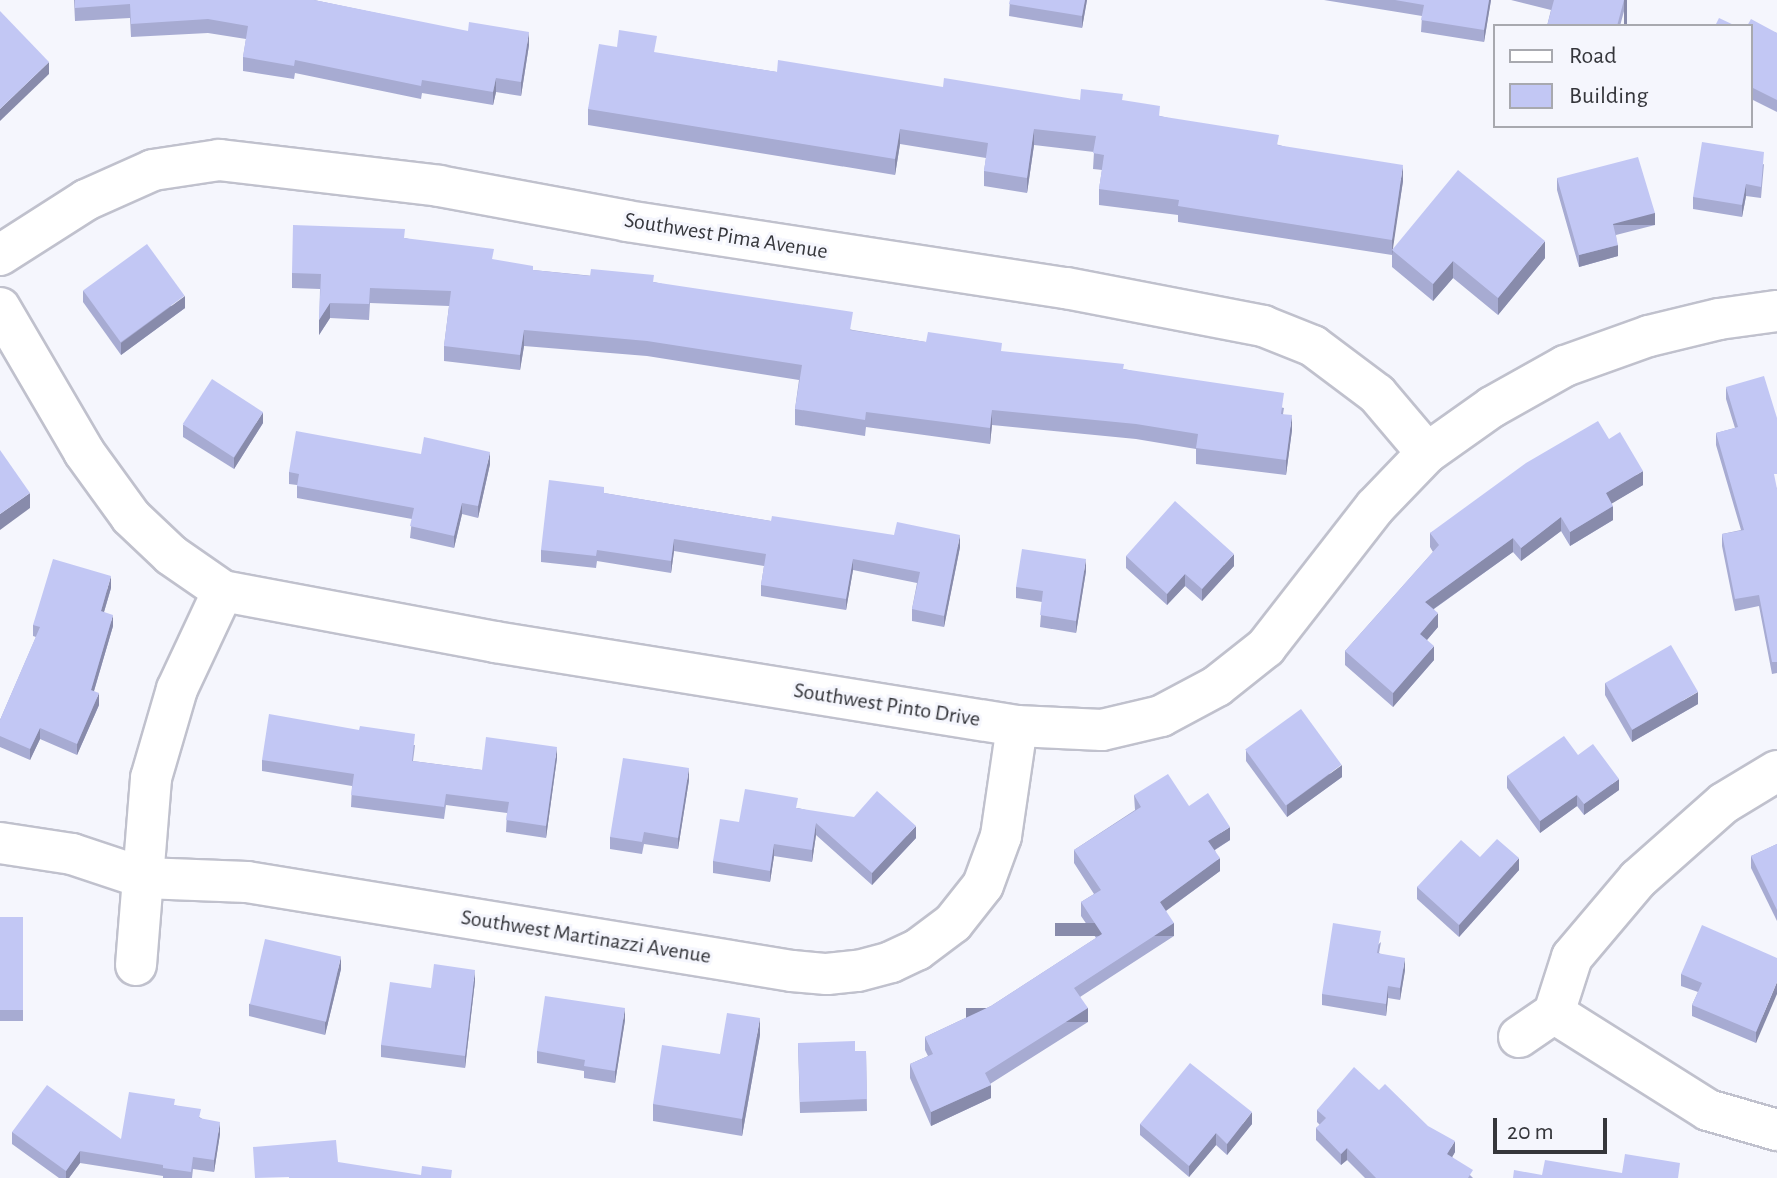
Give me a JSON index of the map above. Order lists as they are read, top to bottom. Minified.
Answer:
{"streets":{"street":["Southwest Pima Avenue","Southwest Pinto Drive","Southwest Martinazzi Avenue"]},"crossings":[["Southwest Pima Avenue","Southwest Pinto Drive"],["Southwest Pinto Drive","Southwest Martinazzi Avenue"]],"legend":["Road","Building"],"scale_bar":"20 m"}
